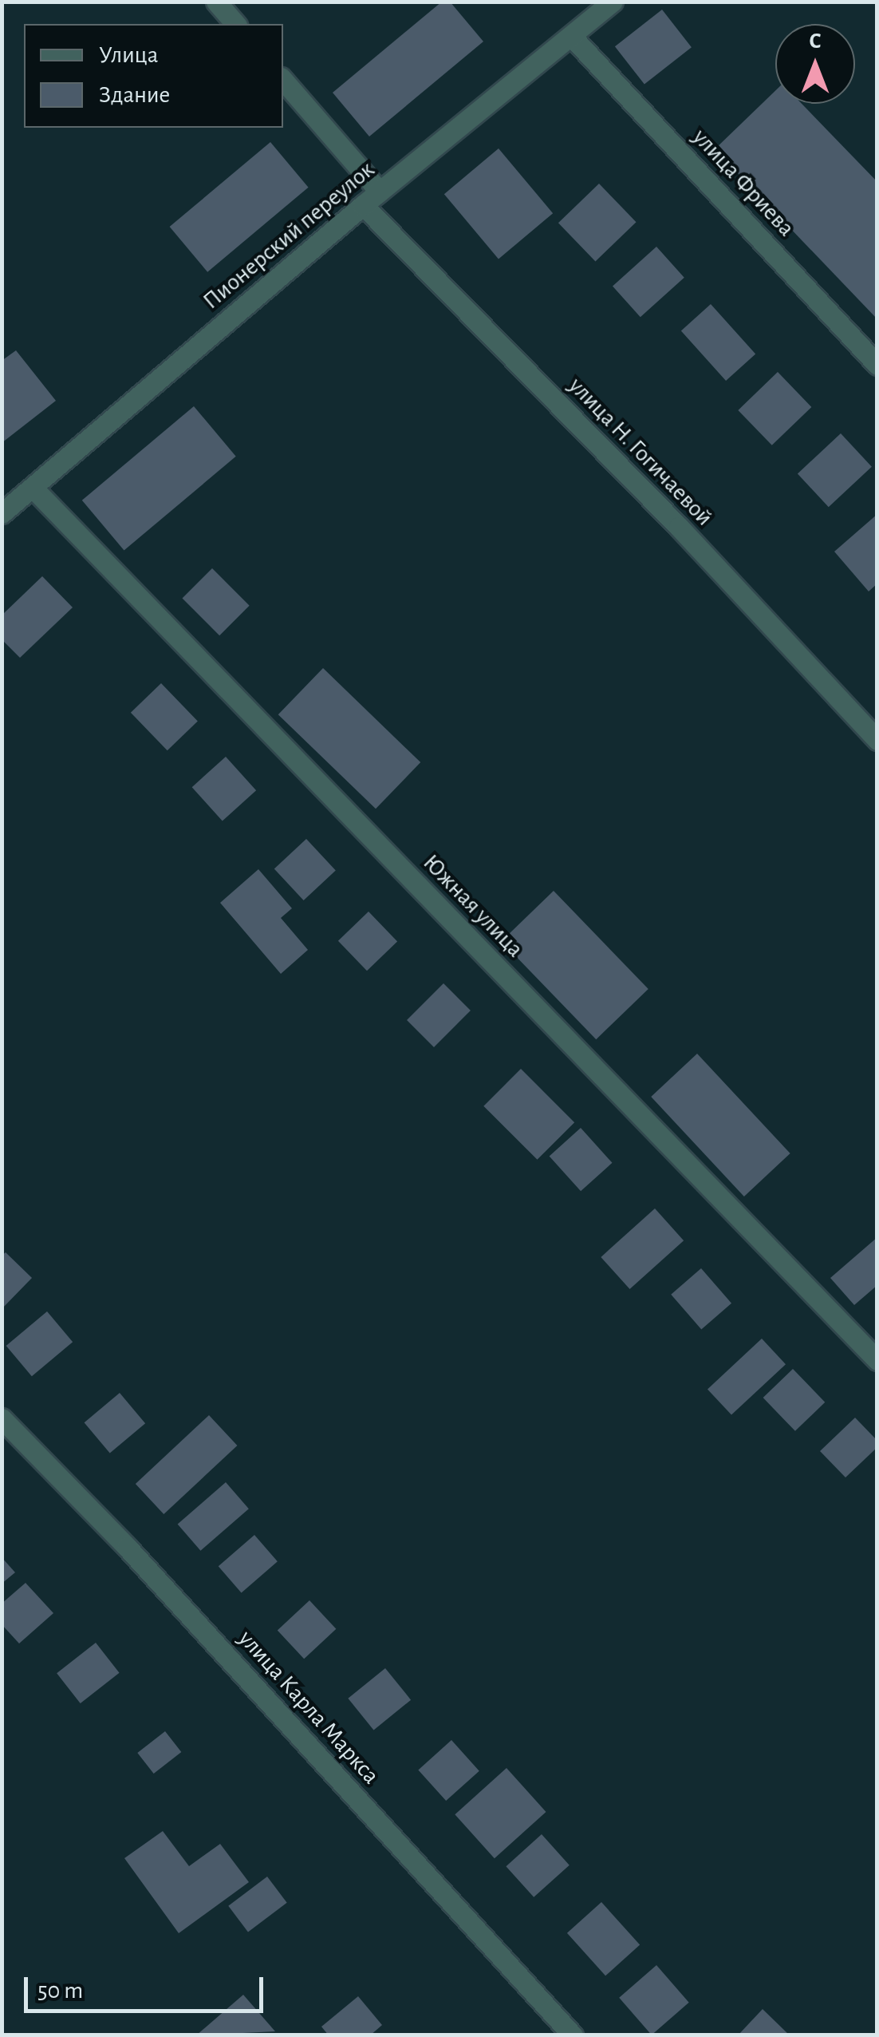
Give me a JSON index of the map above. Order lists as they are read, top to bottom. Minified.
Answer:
{"streets":{"street":["улица Фриева","Пионерский переулок","улица Н. Гогичаевой","Южная улица","улица Карла Маркса"]},"crossings":[["улица Фриева","Пионерский переулок"],["Пионерский переулок","улица Н. Гогичаевой"],["Пионерский переулок","Южная улица"]],"legend":["Улица","Здание"],"scale_bar":"50 m","north":"top"}
